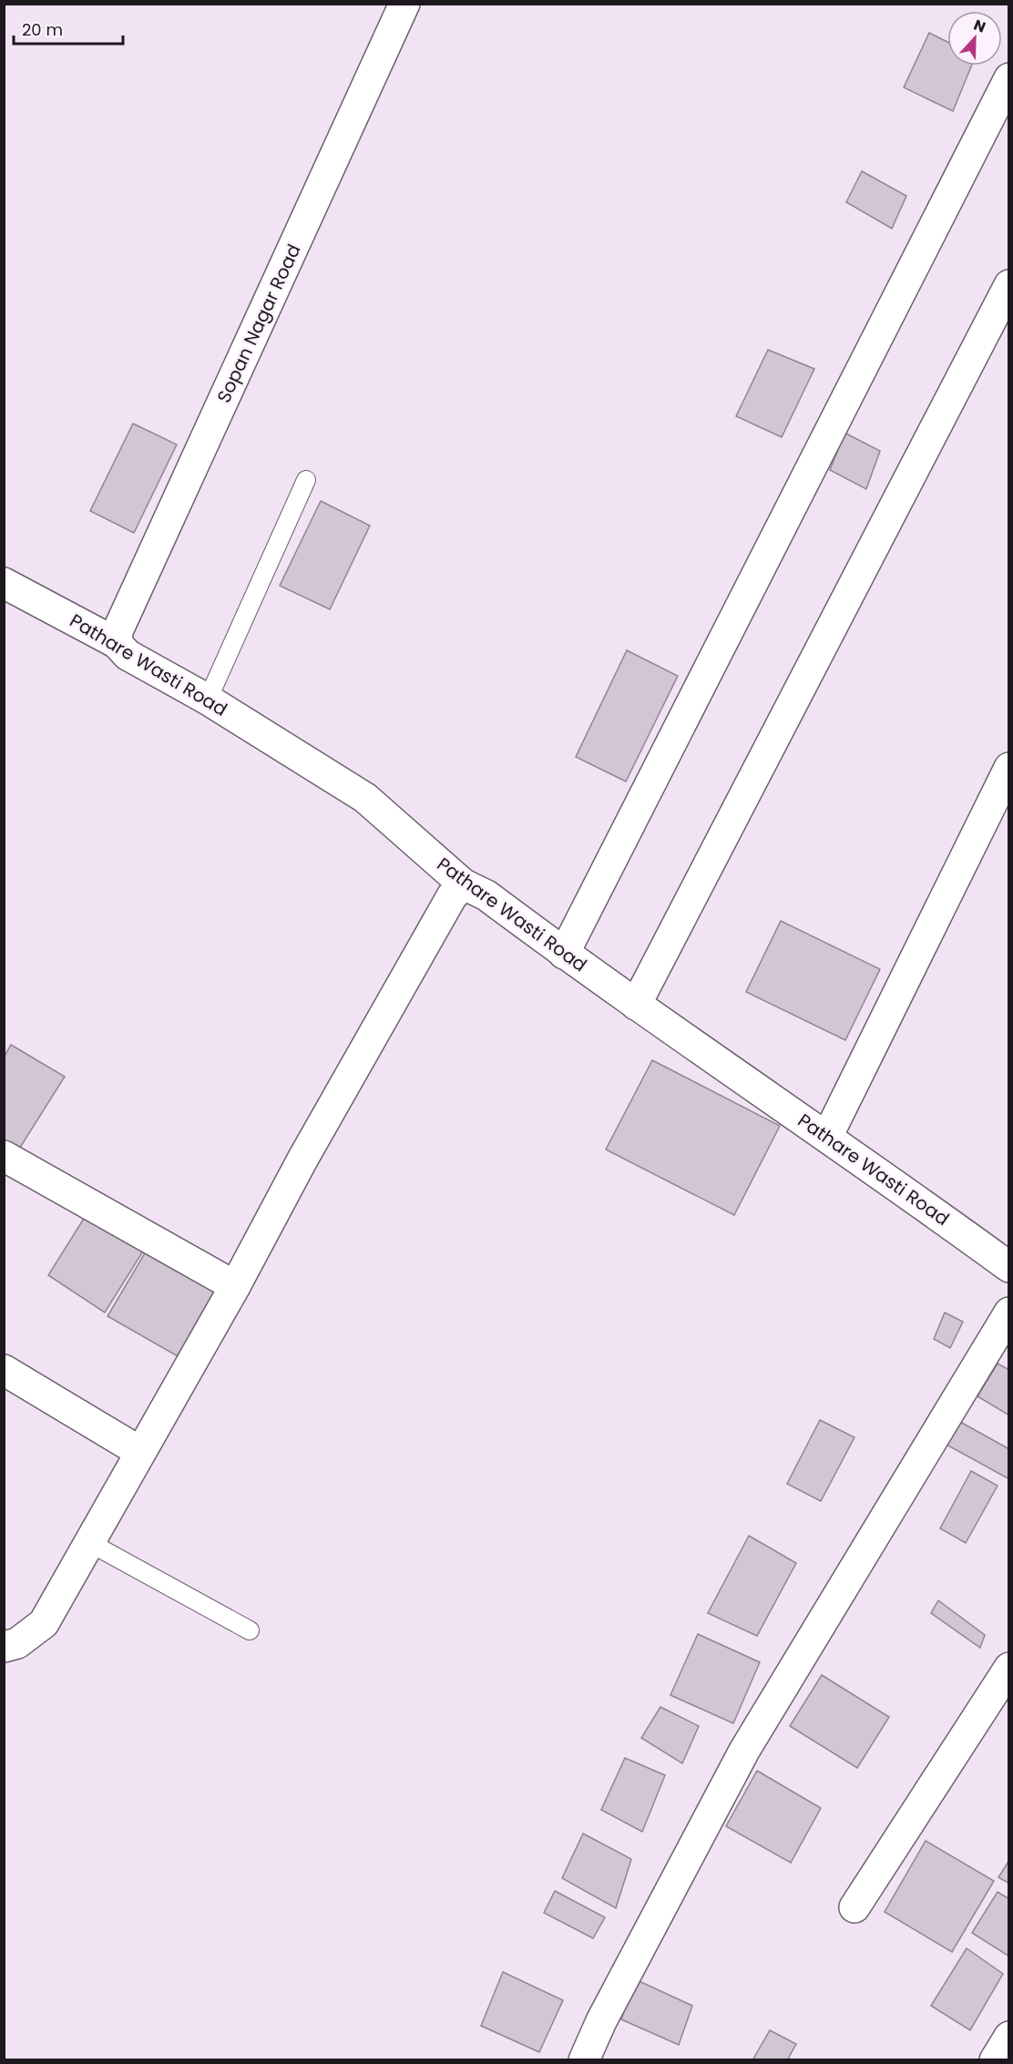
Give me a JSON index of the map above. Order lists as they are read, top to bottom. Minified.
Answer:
{"streets":{"street":["Sopan Nagar Road","Pathare Wasti Road"]},"crossings":[["Sopan Nagar Road","Pathare Wasti Road"]],"scale_bar":"20 m","north":"top"}
